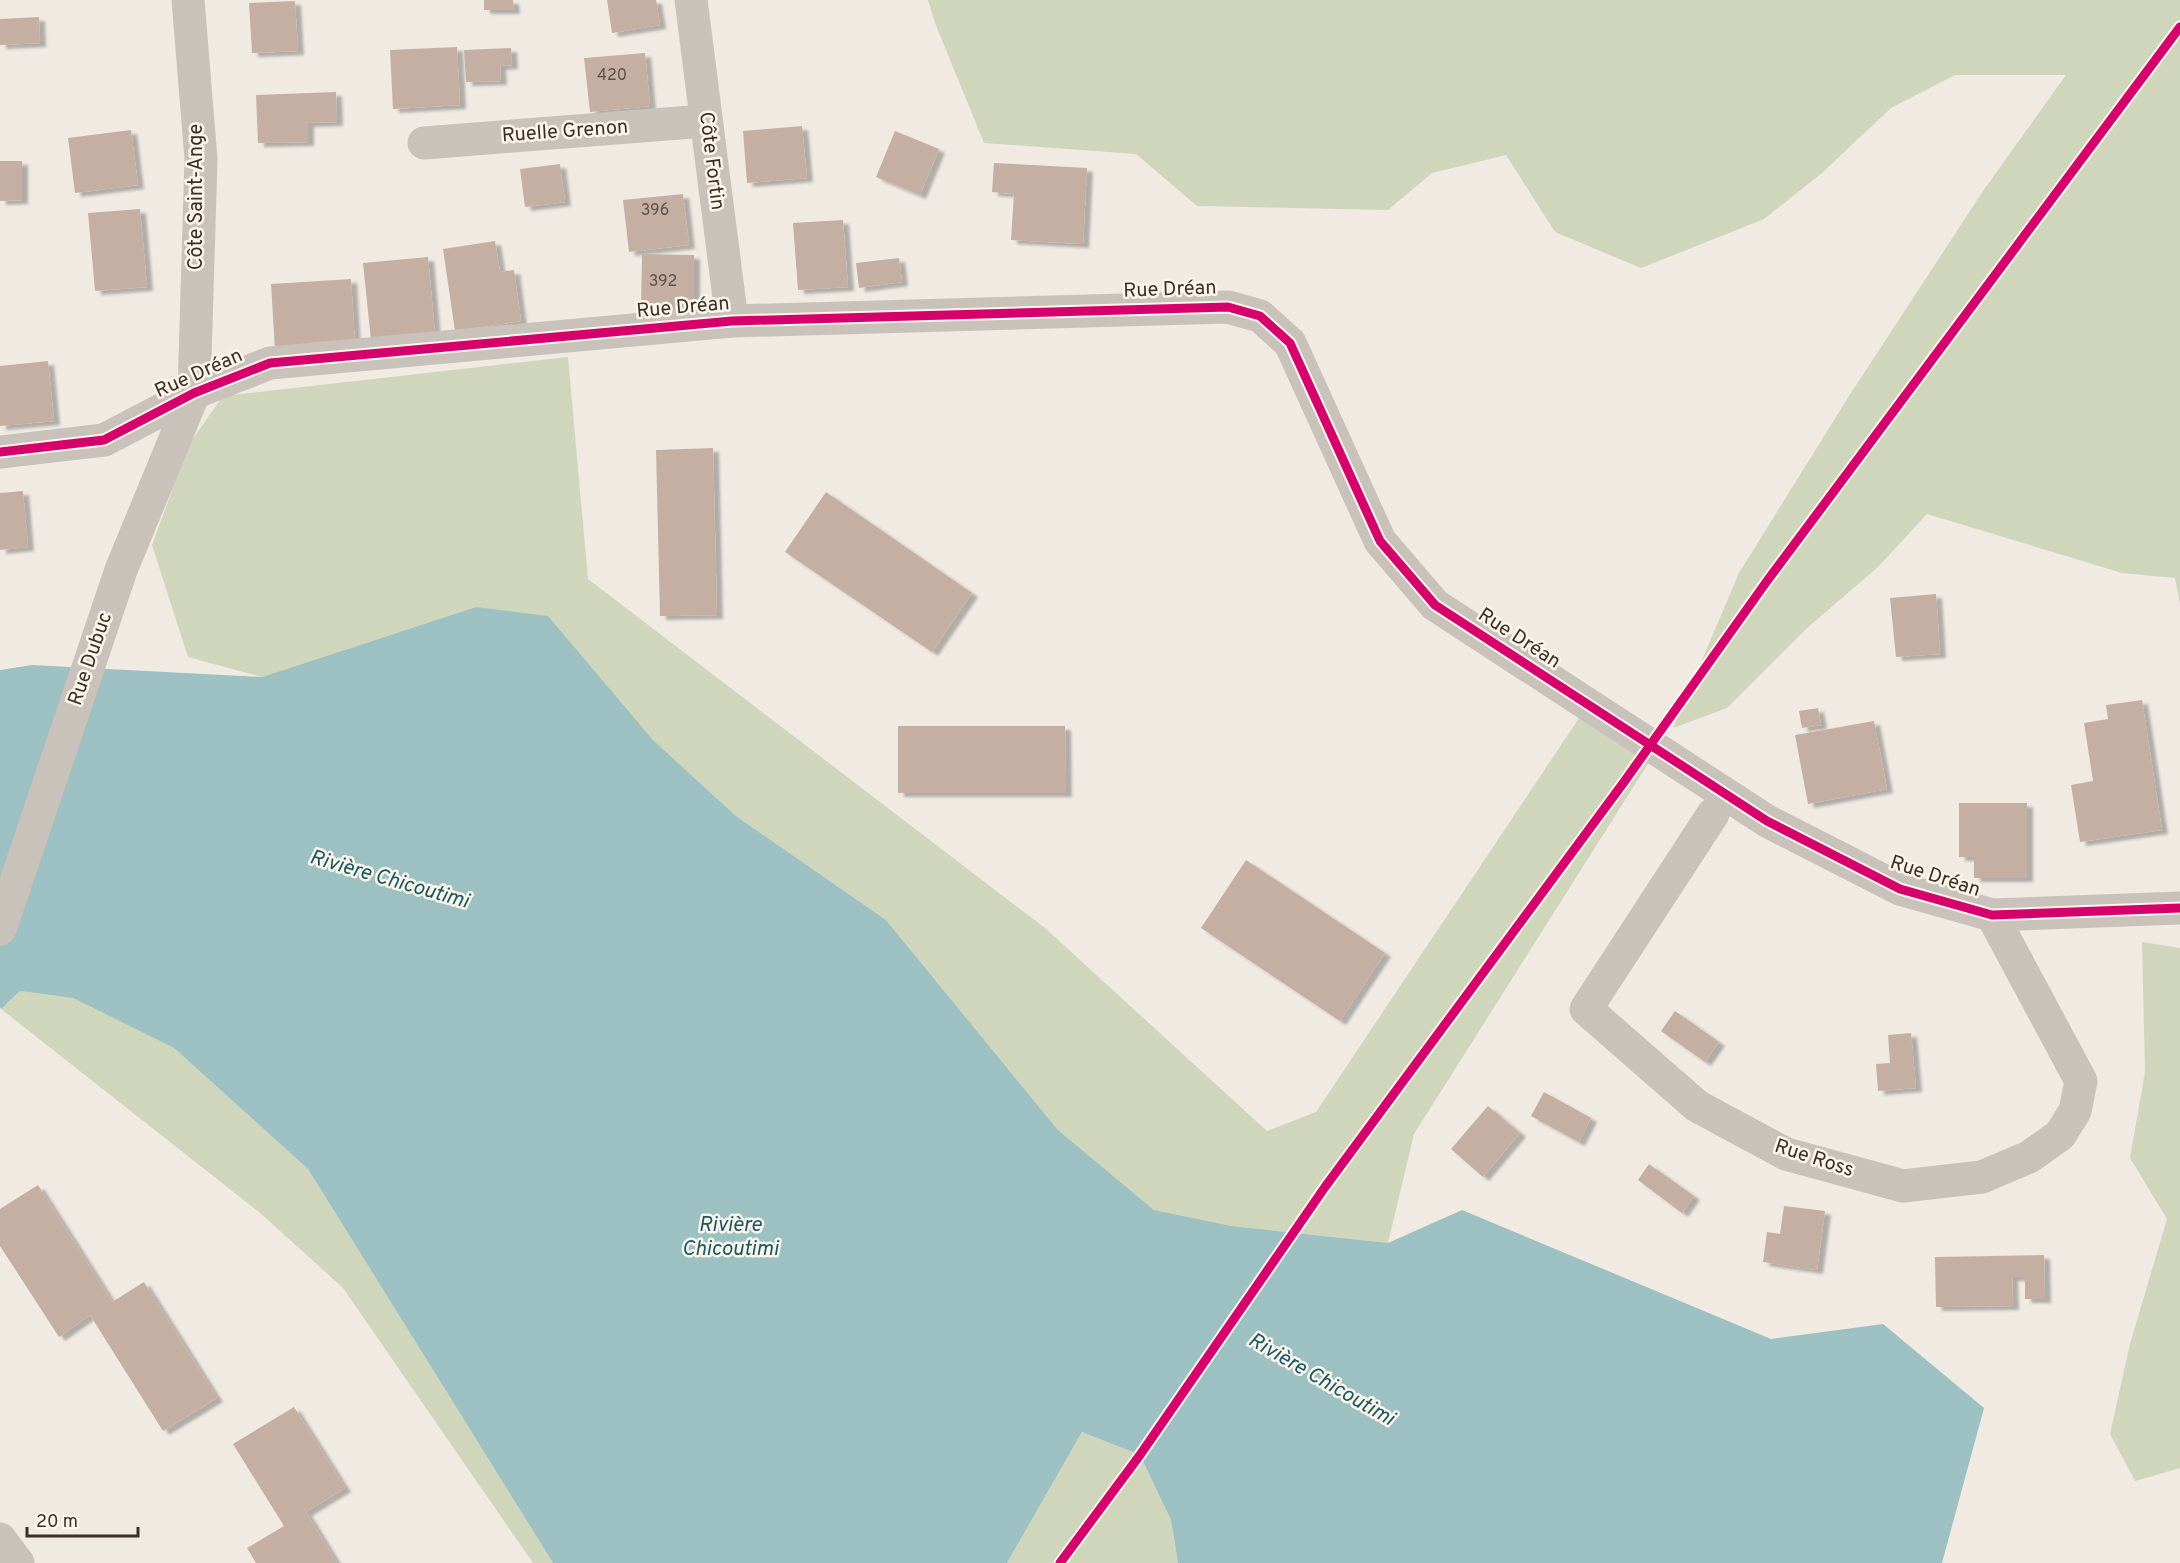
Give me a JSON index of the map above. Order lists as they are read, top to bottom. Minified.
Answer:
{"streets":{"street":["Ruelle Grenon","Côte Fortin","Côte Saint-Ange","Rue Dréan","Rue Dubuc","Rue Ross"]},"crossings":[["Ruelle Grenon","Côte Fortin"],["Côte Fortin","Rue Dréan"],["Côte Saint-Ange","Rue Dréan"],["Côte Saint-Ange","Rue Dubuc"],["Rue Dréan","Rue Dubuc"],["Rue Dréan","Rue Ross"]],"water":["Rivière Chicoutimi"],"house_numbers":["420","396","392"],"scale_bar":"20 m"}
